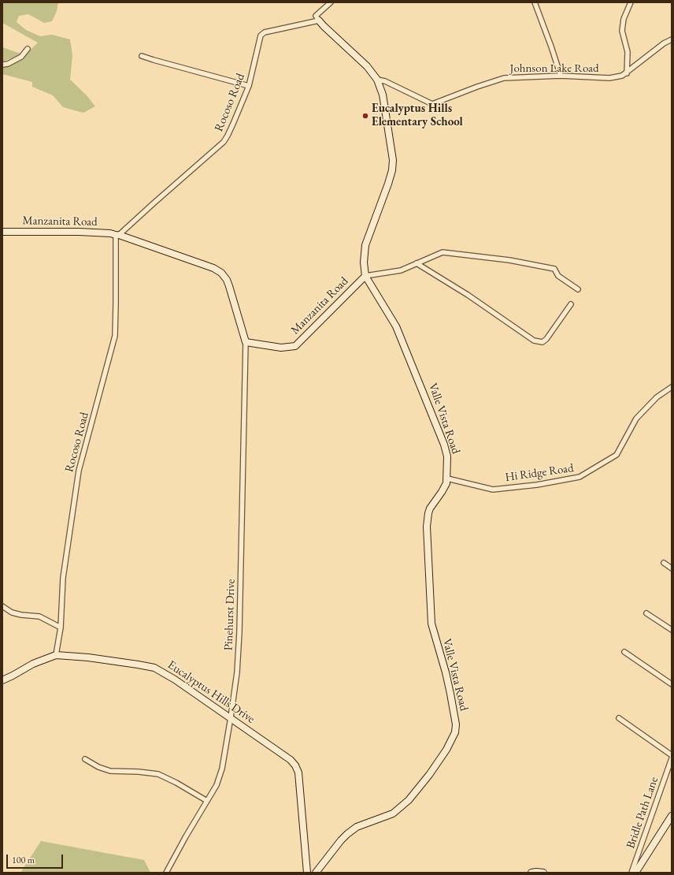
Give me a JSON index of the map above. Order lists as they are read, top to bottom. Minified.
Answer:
{"streets":{"street":["Johnson Lake Road","Rocoso Road","Manzanita Road","Valle Vista Road","Hi Ridge Road","Pinehurst Drive","Eucalyptus Hills Drive","Bridle Path Lane"]},"crossings":[["Johnson Lake Road","Valle Vista Road"],["Rocoso Road","Manzanita Road"],["Rocoso Road","Valle Vista Road"],["Rocoso Road","Eucalyptus Hills Drive"],["Manzanita Road","Valle Vista Road"],["Manzanita Road","Pinehurst Drive"],["Valle Vista Road","Hi Ridge Road"],["Pinehurst Drive","Eucalyptus Hills Drive"]],"places":["Eucalyptus Hills Elementary School"],"scale_bar":"100 m"}
